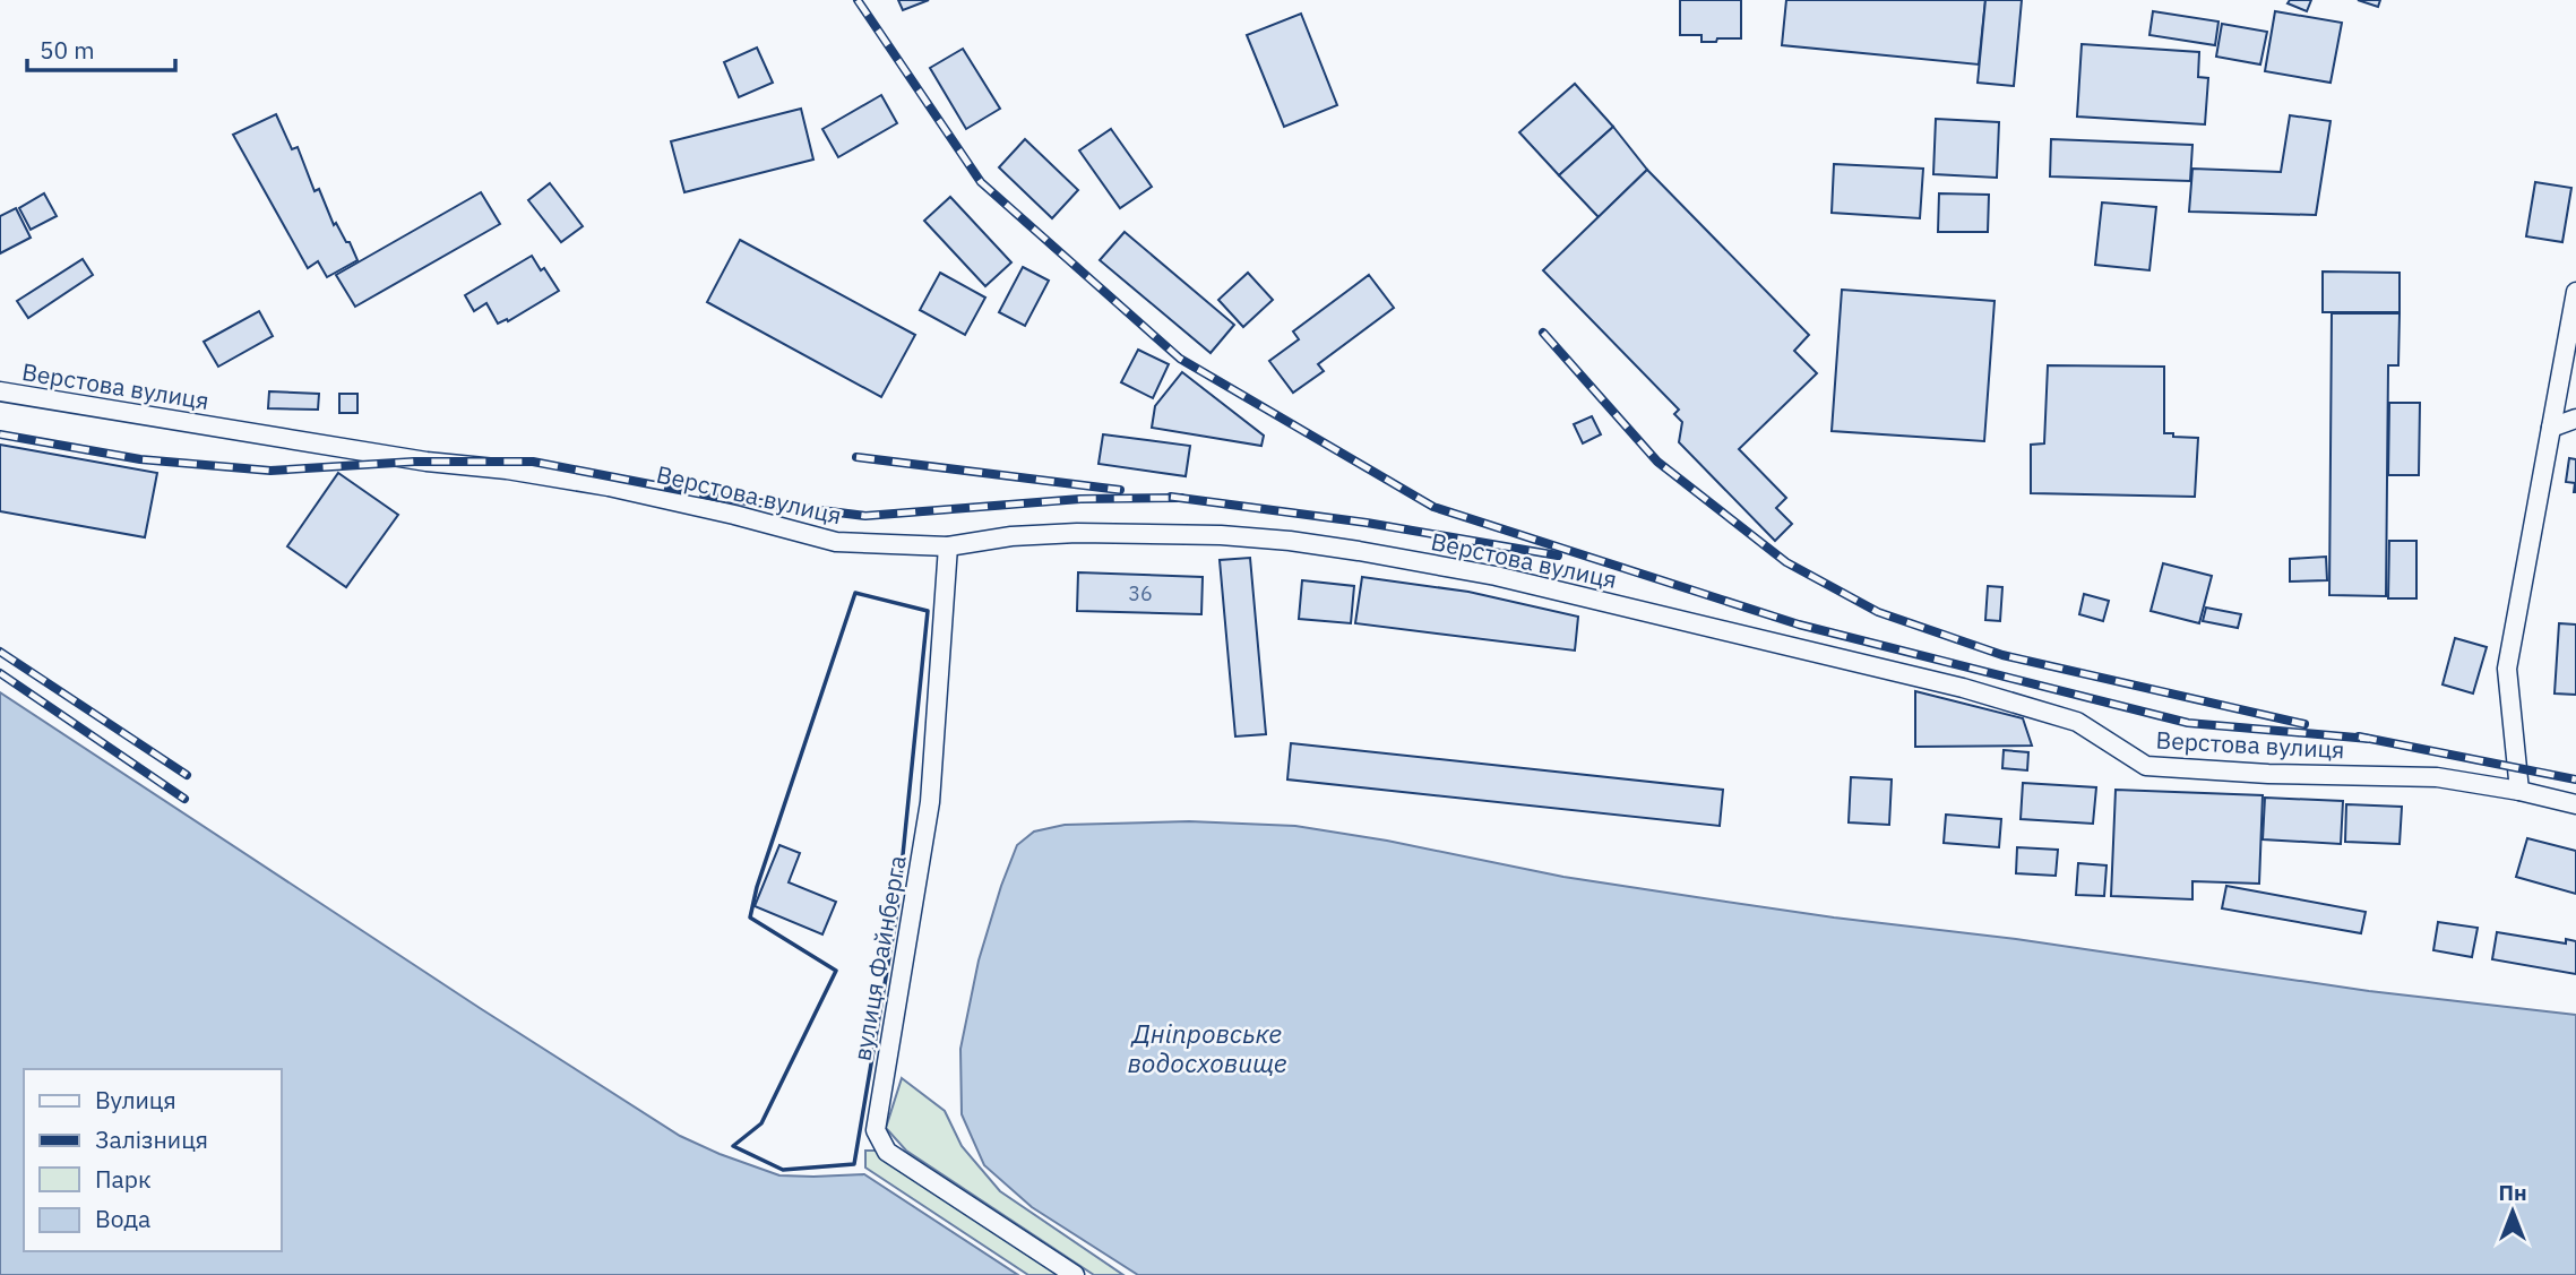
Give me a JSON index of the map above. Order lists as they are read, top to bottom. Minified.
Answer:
{"streets":{"street":["Верстова вулиця","вулиця Файнберга"]},"crossings":[["Верстова вулиця","вулиця Файнберга"]],"water":["Дніпровське водосховище"],"house_numbers":["36"],"legend":["Вулиця","Залізниця","Парк","Вода"],"scale_bar":"50 m","north":"top"}
